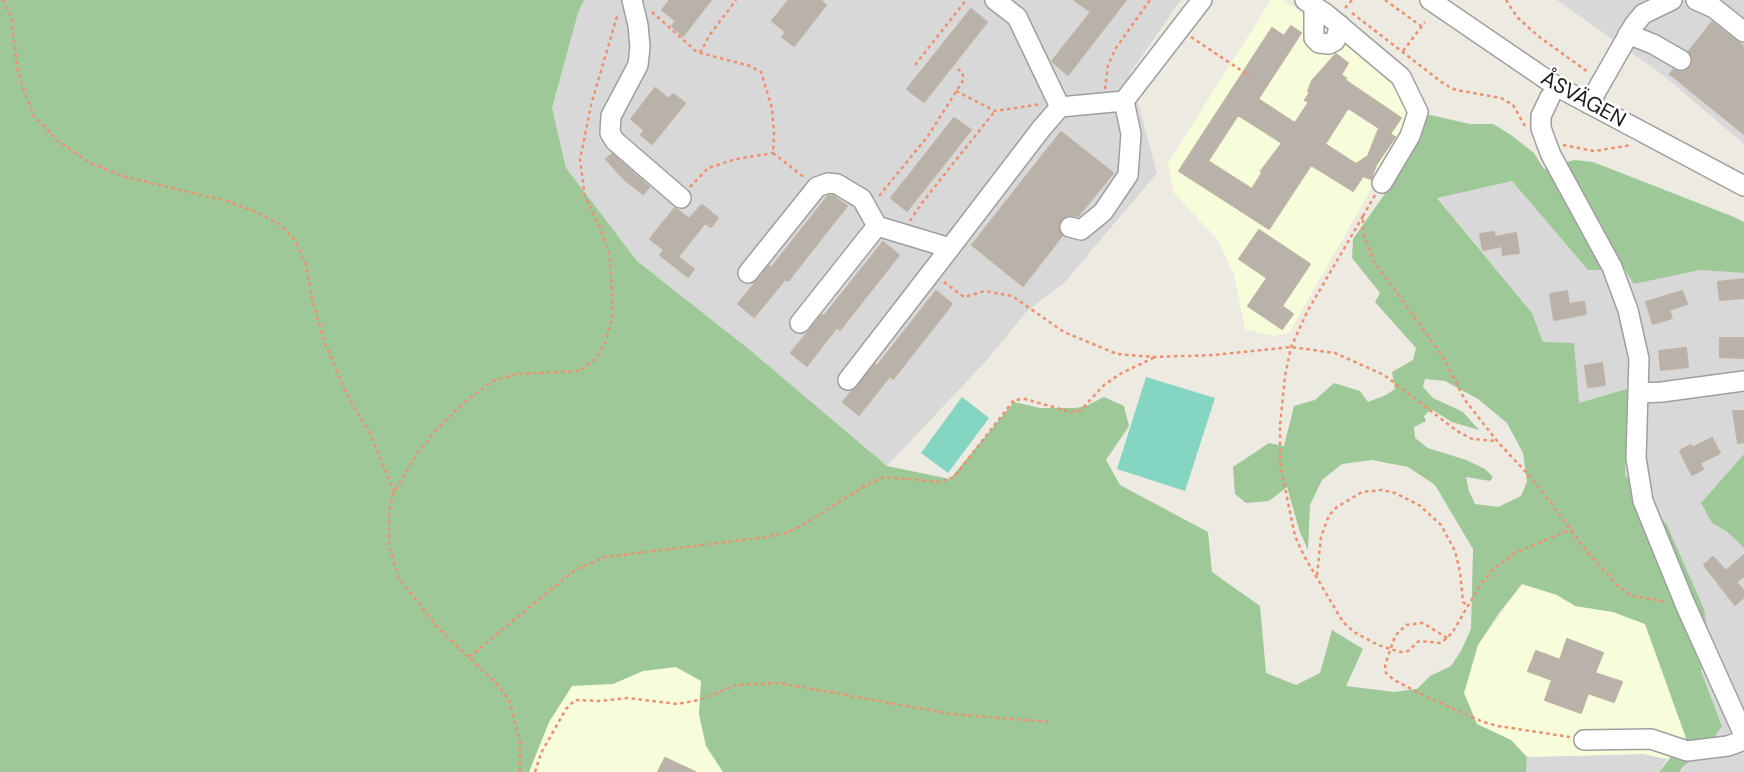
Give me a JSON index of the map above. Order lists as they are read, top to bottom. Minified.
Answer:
{"streets":{"street":["ÅSVÄGEN"]}}
